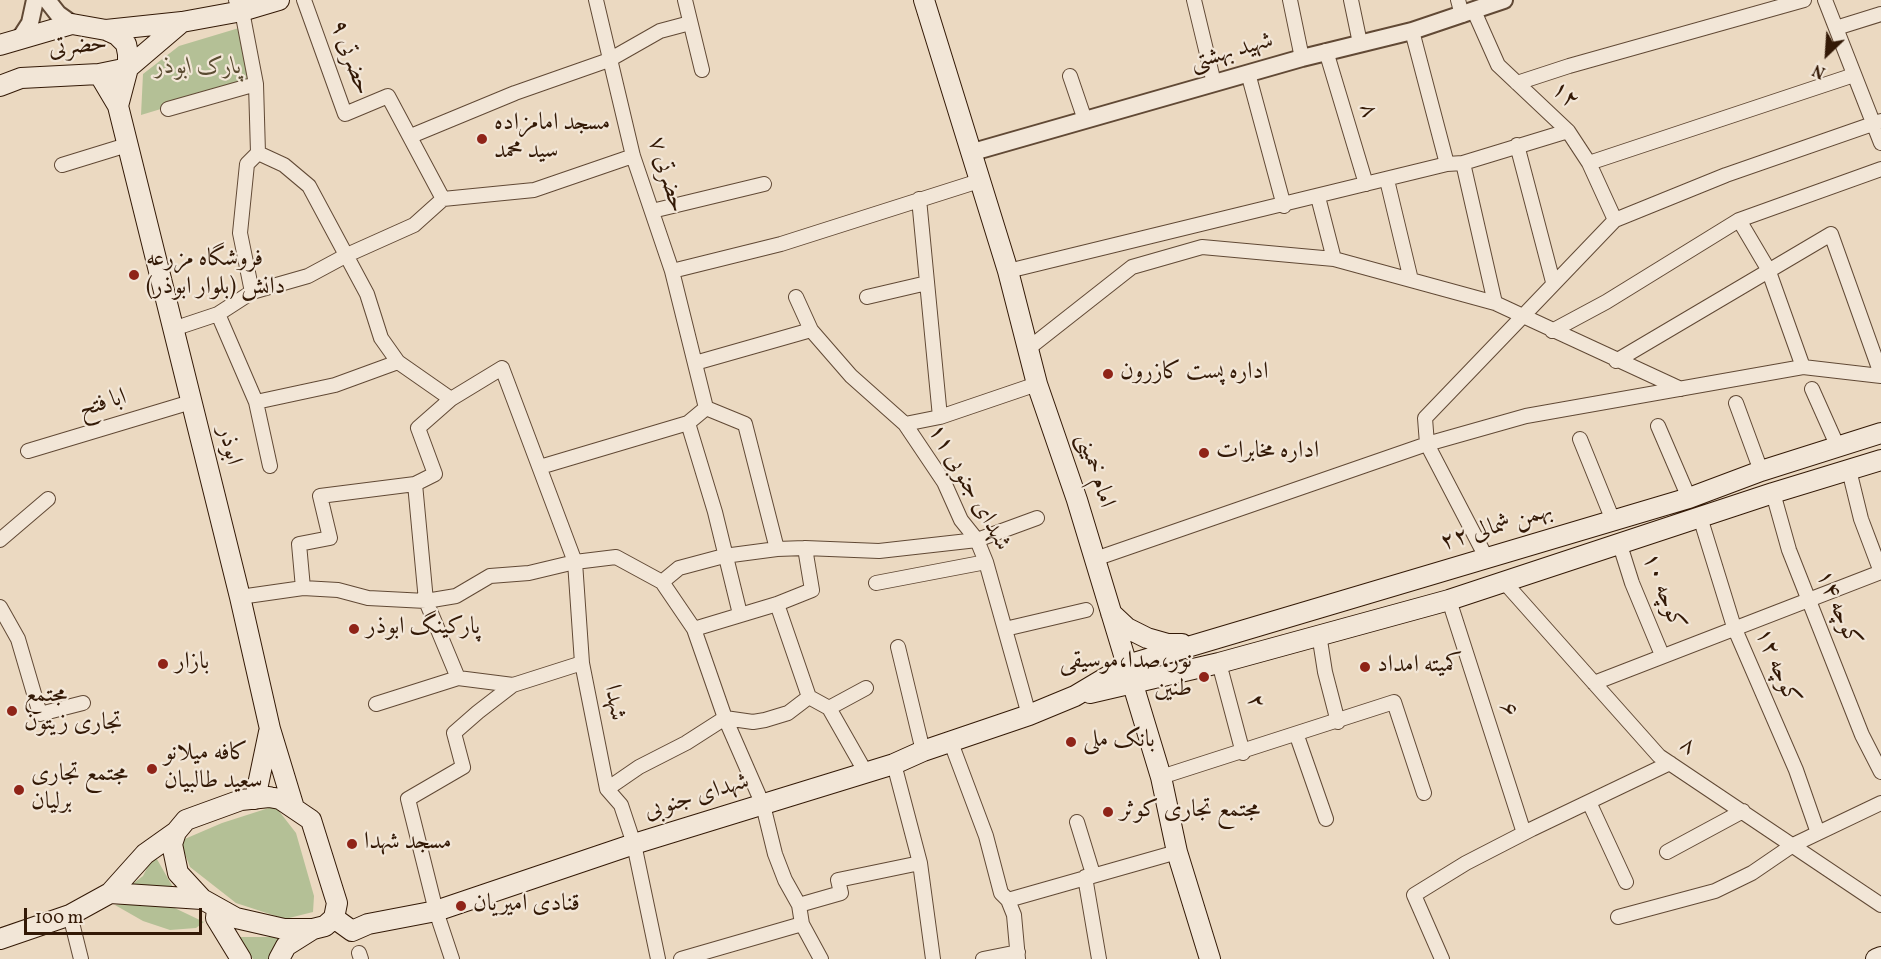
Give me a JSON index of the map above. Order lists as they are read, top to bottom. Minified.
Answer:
{"streets":{"main road":["حضرتی","ابوذر","امام خمینی","۲۲ بهمن شمالی","شهدای جنوبی"],"street":["شهید بهشتی","حضرتی ۹","۱۲","۸","حضرتی ۷","ابا فتح","۱۱ شهدای جنوبی","کوچه ۱۰","کوچه ۱۴","کوچه ۱۲","۲","شهدا","۶"]},"crossings":[["شهید بهشتی","۱۲"],["شهید بهشتی","۸"],["شهید بهشتی","امام خمینی"],["ابا فتح","ابوذر"],["ابوذر","شهدای جنوبی"],["امام خمینی","۲۲ بهمن شمالی"],["امام خمینی","شهدای جنوبی"],["۱۱ شهدای جنوبی","شهدای جنوبی"],["۲۲ بهمن شمالی","شهدای جنوبی"],["شهدا","شهدای جنوبی"]],"parks":["پارک ابوذر"],"places":["مسجد امامزاده سید محمد","فروشگاه مزرعه دانش (بلوار ابوذر)","اداره پست کازرون","اداره مخابرات","پارکینگ ابوذر","بازار","کمیته امداد","نور،صدا،موسیقی طنین","مجتمع تجاری زیتون","بانک ملی","کافه میلانو سعید طالبیان","مجتمع تجاری برلیان","مجتمع تجاری کوثر","مسجد شهدا","قنادی امیریان"],"scale_bar":"100 m","north":"bottom left"}
